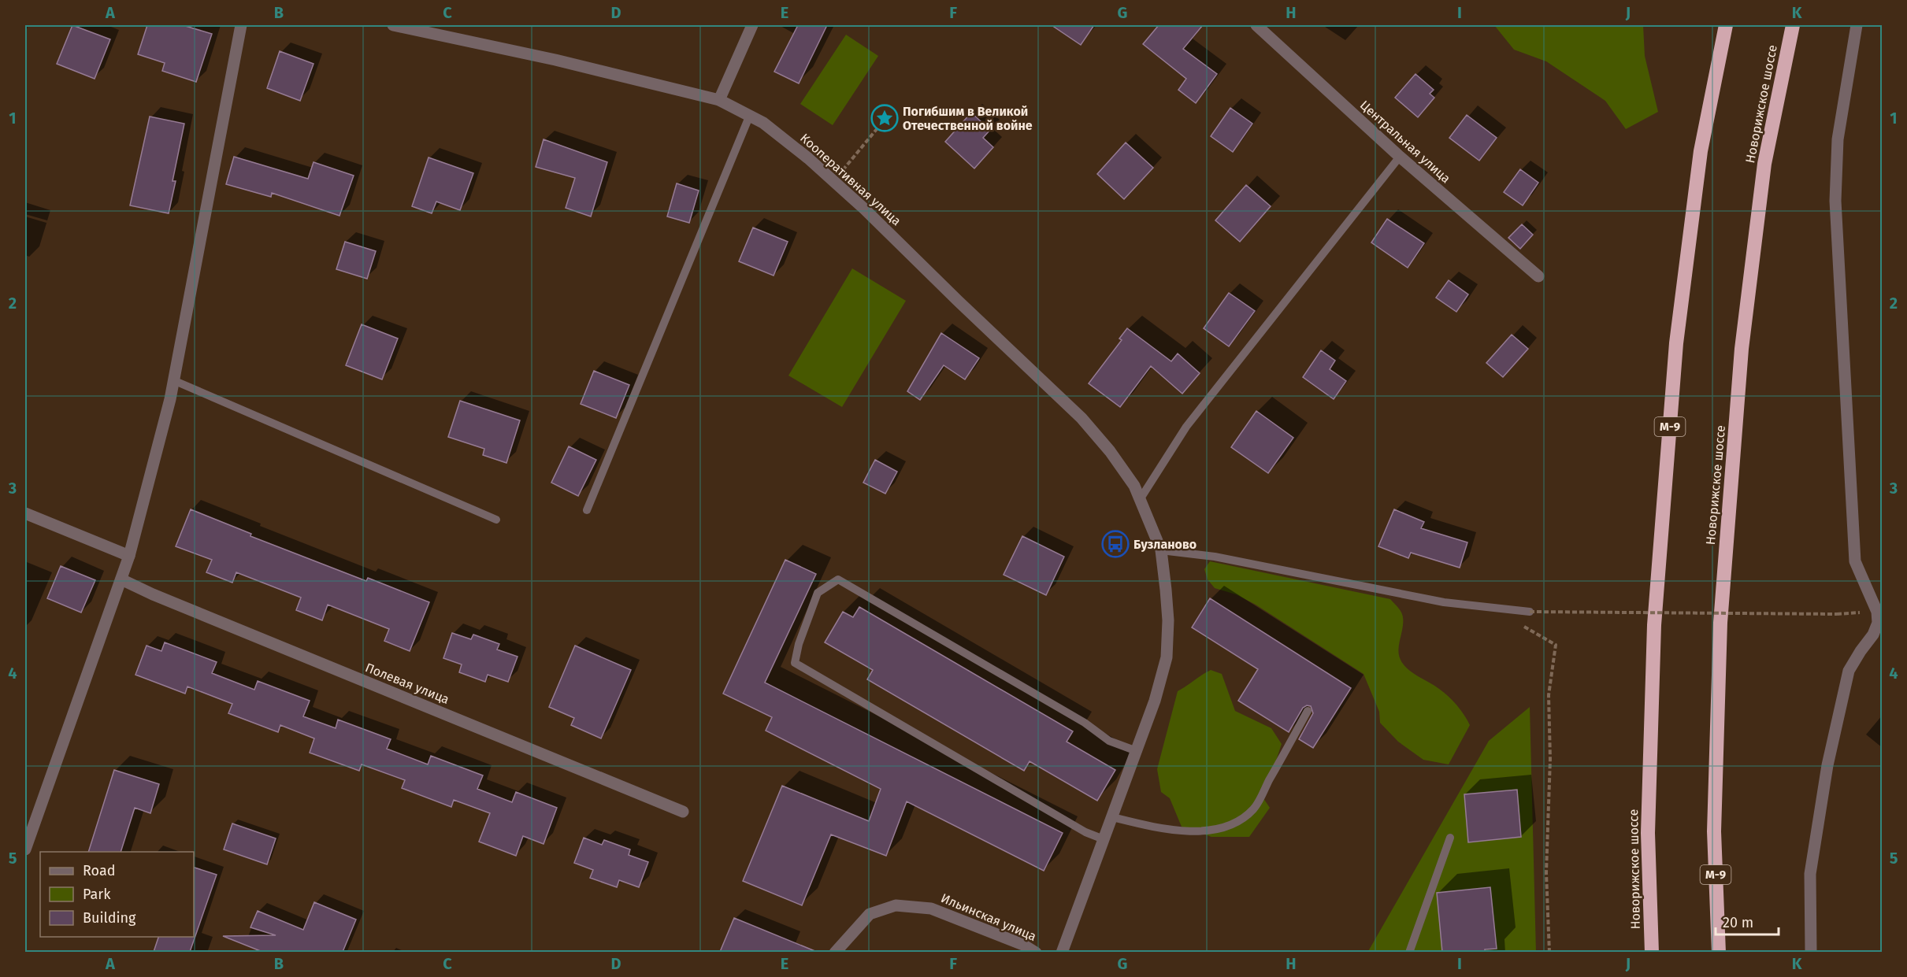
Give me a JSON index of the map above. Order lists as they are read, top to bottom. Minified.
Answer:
{"streets":{"highway":["Новорижское шоссе","М-9"],"street":["Центральная улица","Кооперативная улица","Полевая улица","Ильинская улица"]},"places":{"place":["Погибшим в Великой Отечественной войне"],"bus stop":["Бузланово"]},"legend":["Road","Park","Building"],"scale_bar":"20 m","grid":{"columns":["A","B","C","D","E","F","G","H","I","J","K"],"rows":["1","2","3","4","5"]}}
